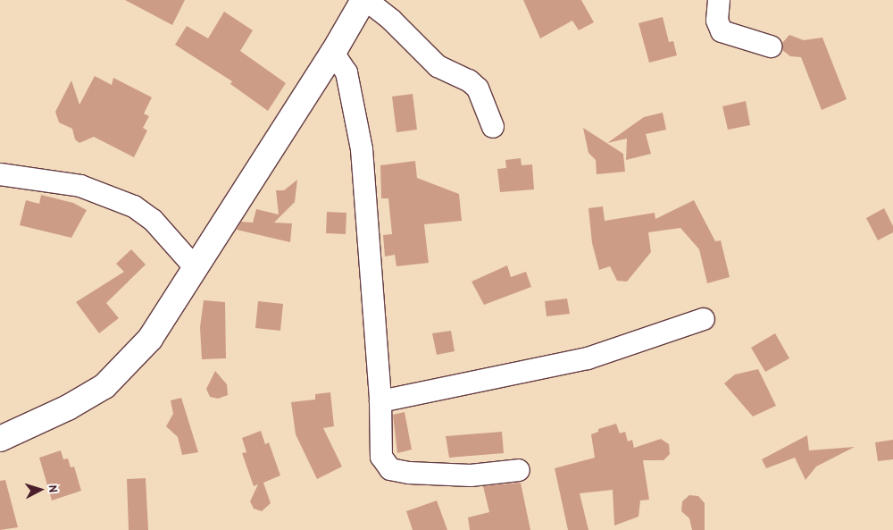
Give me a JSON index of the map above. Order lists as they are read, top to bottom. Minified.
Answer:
{"north":"right"}
